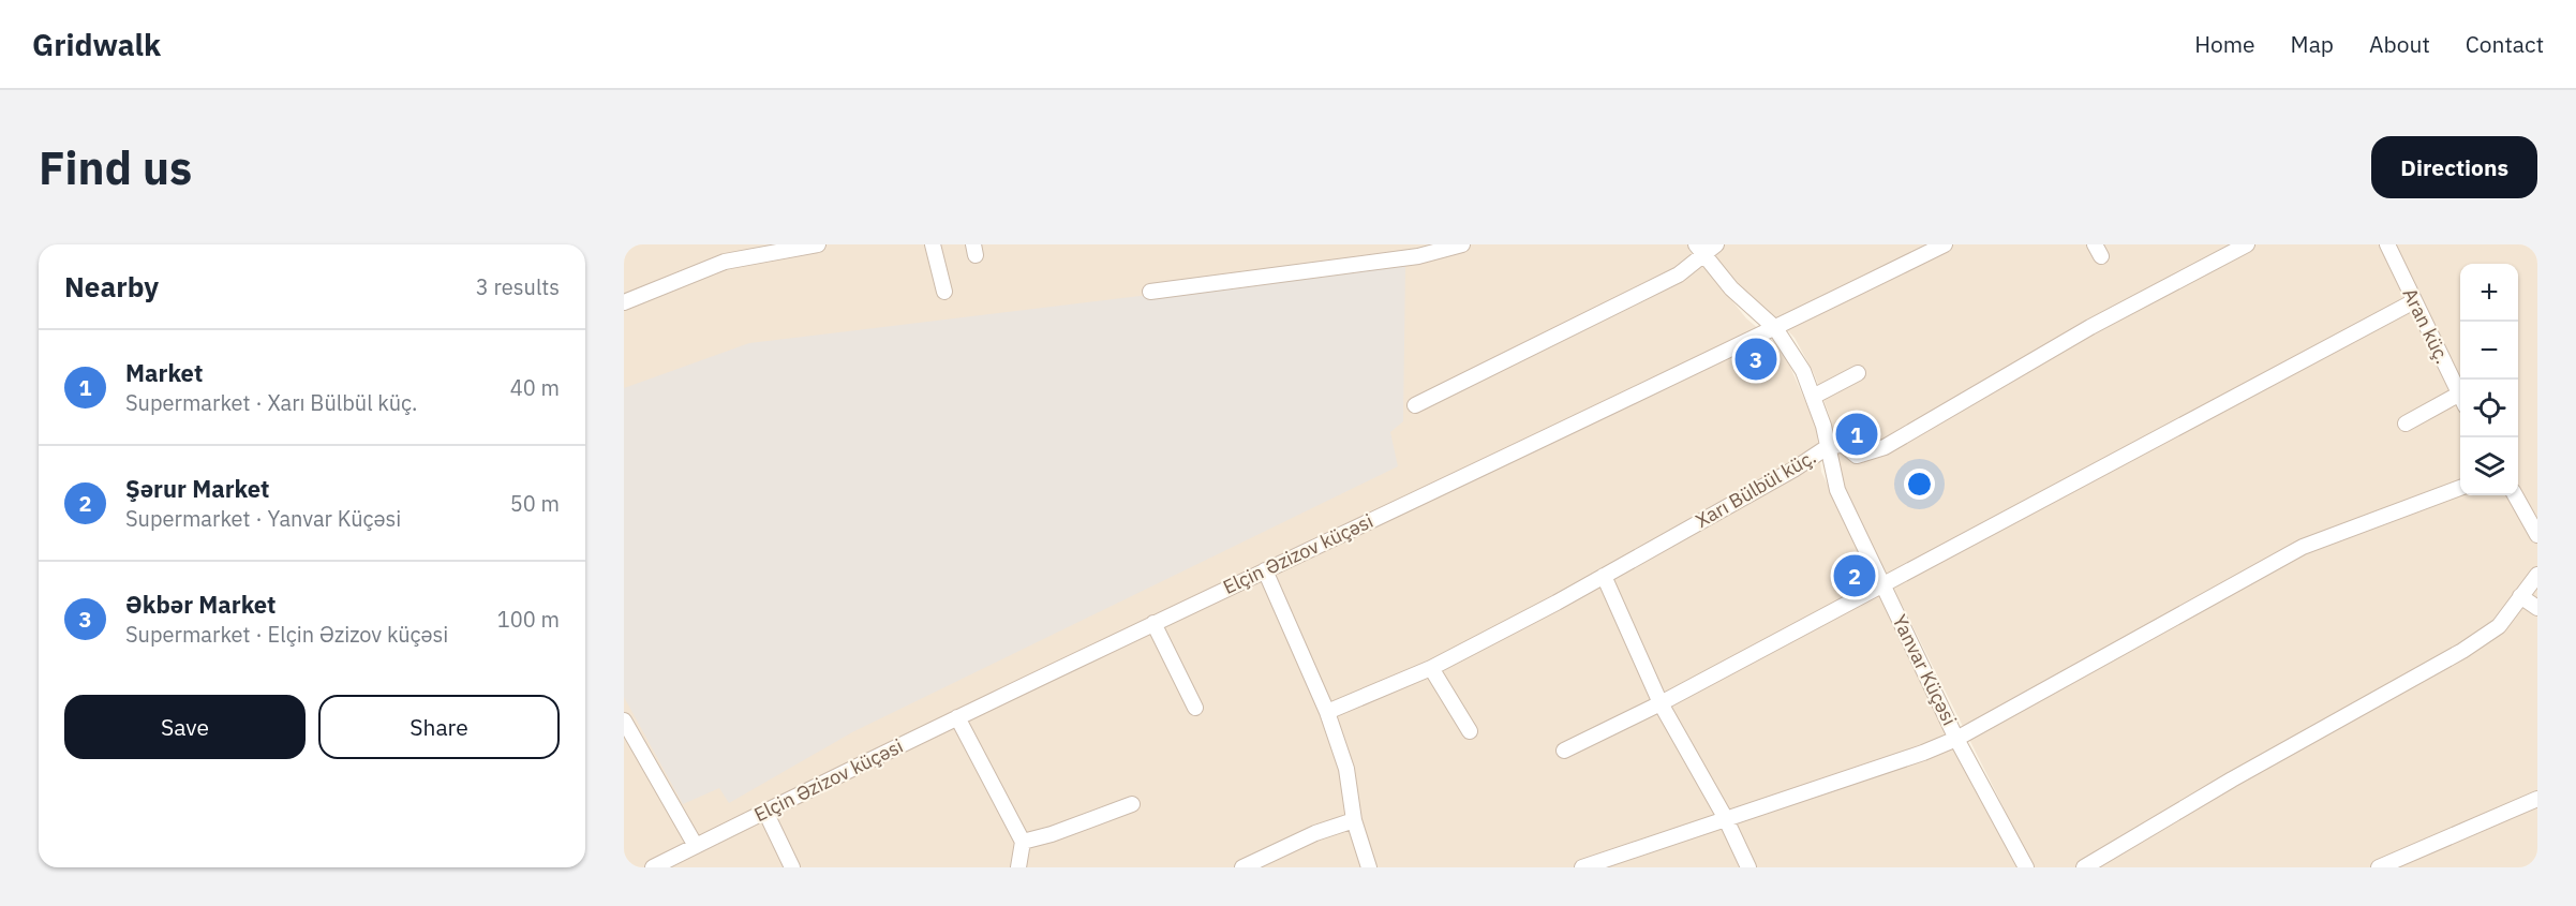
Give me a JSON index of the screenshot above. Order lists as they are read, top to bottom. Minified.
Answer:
{"streets":{"street":["Aran küç.","Xarı Bülbül küç.","Elçin Əzizov küçəsi","Yanvar Küçəsi"]},"crossings":[["Xarı Bülbül küç.","Yanvar Küçəsi"],["Elçin Əzizov küçəsi","Yanvar Küçəsi"]],"page":{"header":"Gridwalk","nav":["Home","Map","About","Contact"],"buttons":["Directions",["Save","Share"]],"title":"Find us","heading":["Nearby","3 results"],"map_buttons":["+","−"],"list":[{"mark":"1","name":"Market","note":"Supermarket · Xarı Bülbül küç.","value":"40 m"},{"mark":"2","name":"Şərur Market","note":"Supermarket · Yanvar Küçəsi","value":"50 m"},{"mark":"3","name":"Əkbər Market","note":"Supermarket · Elçin Əzizov küçəsi","value":"100 m"}],"pins":["3","1","2"]}}
